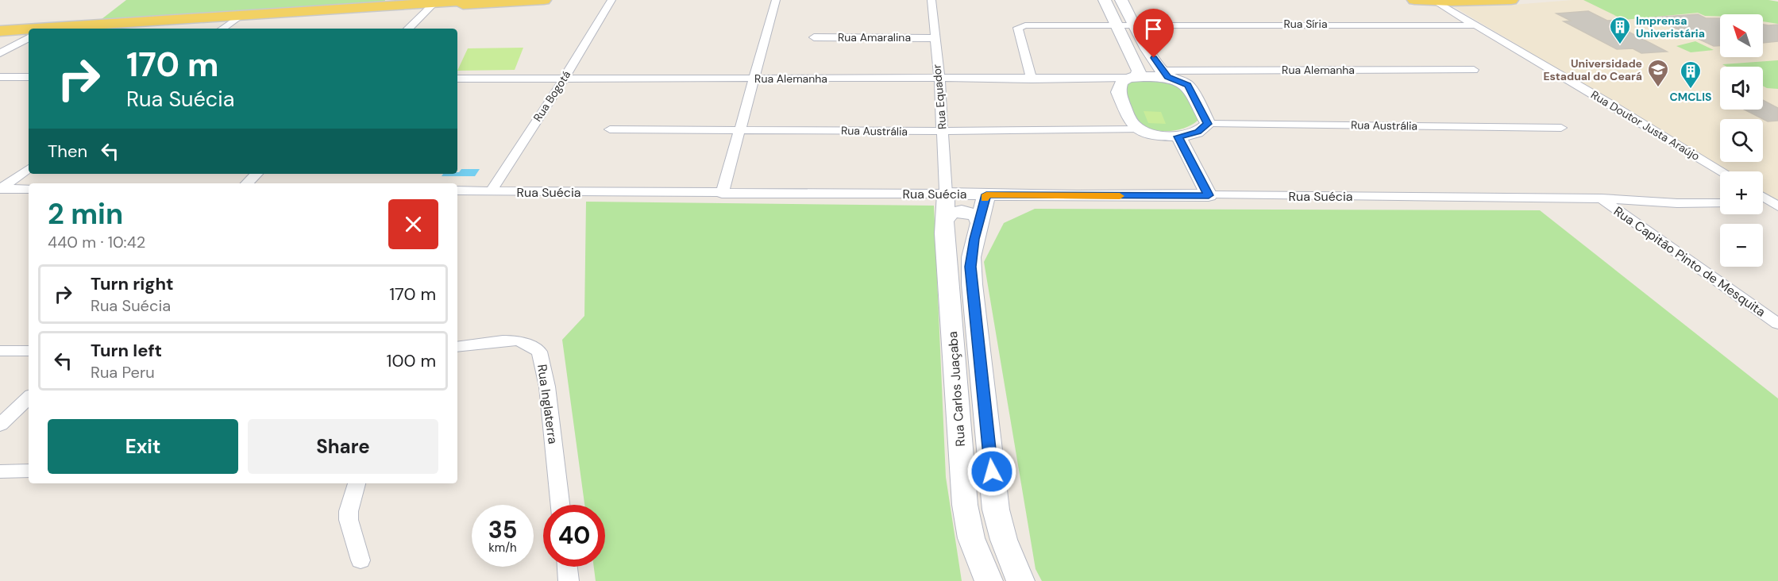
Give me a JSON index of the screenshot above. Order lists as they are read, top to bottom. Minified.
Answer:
{"streets":{"street":["Rua Síria","Rua Amaralina","Rua Alemanha","Rua Bogotá","Rua Equador","Rua Austrália","Rua Doutor Justa Araújo","Rua Suécia","Rua Capitão Pinto de Mesquita","Rua Carlos Juaçaba","Rua Inglaterra"]},"crossings":[["Rua Síria","Rua Doutor Justa Araújo"],["Rua Amaralina","Rua Equador"],["Rua Alemanha","Rua Bogotá"],["Rua Alemanha","Rua Equador"],["Rua Alemanha","Rua Austrália"],["Rua Bogotá","Rua Suécia"],["Rua Equador","Rua Austrália"],["Rua Equador","Rua Suécia"],["Rua Equador","Rua Carlos Juaçaba"],["Rua Suécia","Rua Capitão Pinto de Mesquita"],["Rua Suécia","Rua Carlos Juaçaba"]],"places":{"building":["Imprensa Univeristária","CMCLIS"],"school or university":["Universidade Estadual do Ceará"]},"north":"top left","page":{"map_buttons":["+","−"],"turn":["170 m","Rua Suécia"],"then":"Then","heading":["2 min","440 m · 10:42"],"list":[{"name":"Turn right","note":"Rua Suécia","value":"170 m"},{"name":"Turn left","note":"Rua Peru","value":"100 m"}],"buttons":["Exit","Share"],"speed":"35 km/h","limit":"40"}}
